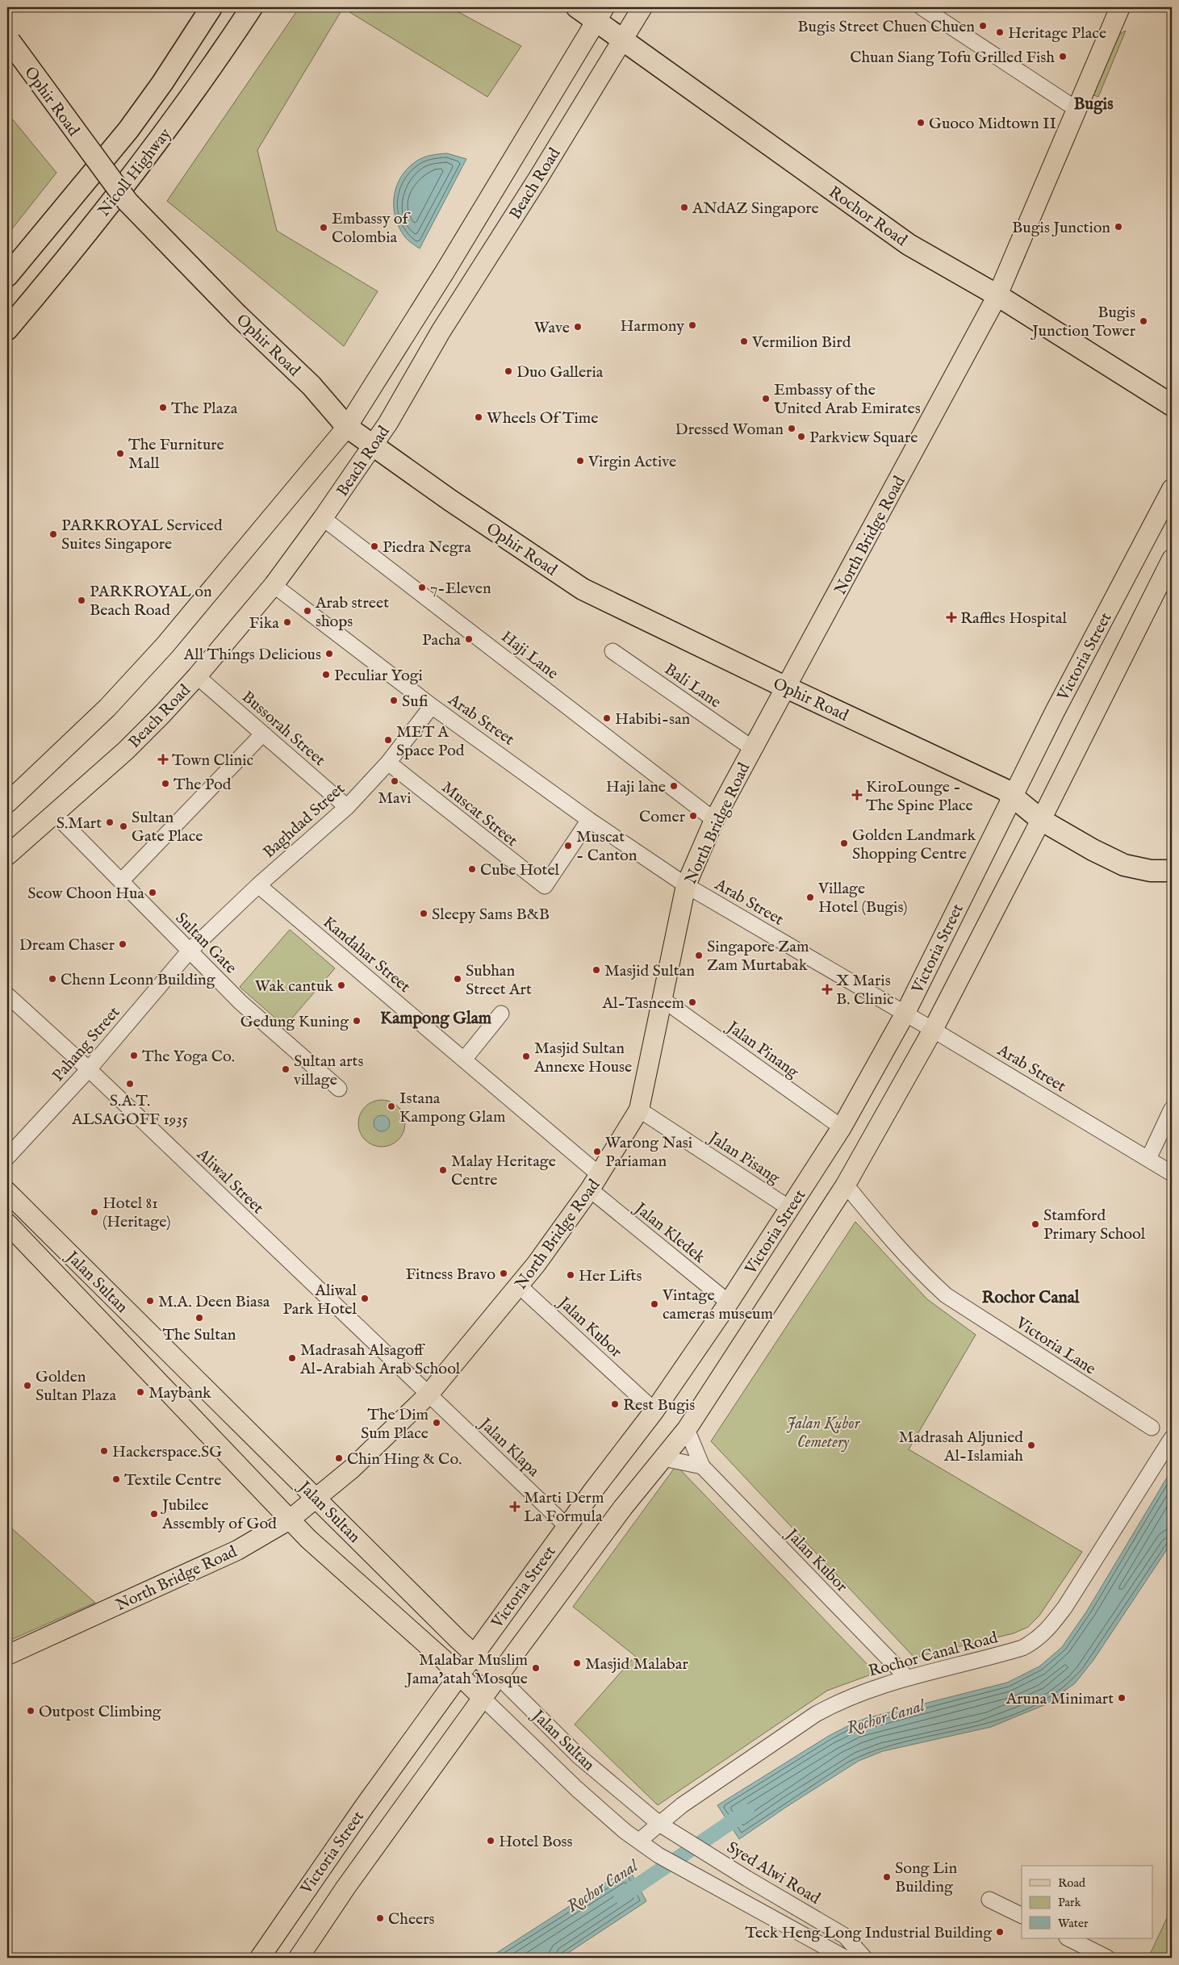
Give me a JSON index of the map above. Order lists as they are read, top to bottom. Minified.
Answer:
{"streets":{"highway":["Ophir Road","Nicoll Highway","Rochor Road"],"main road":["Beach Road","North Bridge Road","Victoria Street","Jalan Sultan"],"street":["Haji Lane","Bali Lane","Arab Street","Bussorah Street","Muscat Street","Baghdad Street","Sultan Gate","Kandahar Street","Pahang Street","Jalan Pinang","Jalan Pisang","Aliwal Street","Jalan Kledek","Jalan Kubor","Victoria Lane","Jalan Klapa","Rochor Canal Road","Syed Alwi Road"]},"crossings":[["Ophir Road","Beach Road"],["Ophir Road","North Bridge Road"],["Ophir Road","Victoria Street"],["Beach Road","Rochor Road"],["Beach Road","Haji Lane"],["Beach Road","Arab Street"],["Beach Road","Bussorah Street"],["Beach Road","Sultan Gate"],["Rochor Road","North Bridge Road"],["North Bridge Road","Haji Lane"],["North Bridge Road","Bali Lane"],["North Bridge Road","Arab Street"],["North Bridge Road","Kandahar Street"],["North Bridge Road","Jalan Pinang"],["North Bridge Road","Jalan Pisang"],["North Bridge Road","Aliwal Street"],["North Bridge Road","Jalan Kledek"],["North Bridge Road","Jalan Sultan"],["North Bridge Road","Jalan Kubor"],["North Bridge Road","Jalan Klapa"],["Victoria Street","Arab Street"],["Victoria Street","Jalan Pinang"],["Victoria Street","Jalan Pisang"],["Victoria Street","Jalan Kledek"],["Victoria Street","Jalan Sultan"],["Victoria Street","Jalan Kubor"],["Victoria Street","Victoria Lane"],["Victoria Street","Jalan Klapa"],["Arab Street","Muscat Street"],["Arab Street","Baghdad Street"],["Bussorah Street","Baghdad Street"],["Muscat Street","Baghdad Street"],["Baghdad Street","Sultan Gate"],["Baghdad Street","Kandahar Street"],["Baghdad Street","Pahang Street"],["Sultan Gate","Pahang Street"],["Kandahar Street","Jalan Kledek"],["Pahang Street","Aliwal Street"],["Aliwal Street","Jalan Klapa"],["Jalan Sultan","Rochor Canal Road"],["Jalan Sultan","Syed Alwi Road"],["Jalan Kubor","Rochor Canal Road"],["Rochor Canal Road","Syed Alwi Road"]],"districts":["Bugis","Kampong Glam","Rochor Canal"],"water":["Rochor Canal"],"parks":["Jalan Kubor Cemetery"],"places":{"other":["Bugis Street Chuen Chuen","Heritage Place","Chuan Siang Tofu Grilled Fish","Guoco Midtown II","ANdAZ Singapore","Bugis Junction","Embassy of Colombia","Bugis Junction Tower","Harmony","Wave","Vermilion Bird","Duo Galleria","Embassy of the United Arab Emirates","The Plaza","Wheels Of Time","Dressed Woman","Parkview Square","The Furniture Mall","Virgin Active","PARKROYAL Serviced Suites Singapore","Piedra Negra","7-Eleven","PARKROYAL on Beach Road","Arab street shops","Fika","Pacha","All Things Delicious","Peculiar Yogi","Sufi","Habibi-san","MET A Space Pod","Mavi","The Pod","Haji lane","Comer","S.Mart","Sultan Gate Place","Golden Landmark Shopping Centre","Muscat - Canton","Cube Hotel","Seow Choon Hua","Village Hotel (Bugis)","Sleepy Sams B&B","Dream Chaser","Singapore Zam Zam Murtabak","Masjid Sultan","Chenn Leonn Building","Subhan Street Art","Wak cantuk","Al-Tasneem","Gedung Kuning","The Yoga Co.","Masjid Sultan Annexe House","Sultan arts village","S.A.T. ALSAGOFF 1935","Istana Kampong Glam","Warong Nasi Pariaman","Malay Heritage Centre","Hotel 81 (Heritage)","Stamford Primary School","Fitness Bravo","Her Lifts","Aliwal Park Hotel","M.A. Deen Biasa","Vintage cameras museum","The Sultan","Madrasah Alsagoff Al-Arabiah Arab School","Golden Sultan Plaza","Maybank","Rest Bugis","The Dim Sum Place","Madrasah Aljunied Al-Islamiah","Hackerspace.SG","Chin Hing & Co.","Textile Centre","Jubilee Assembly of God","Masjid Malabar","Malabar Muslim Jama'atah Mosque","Aruna Minimart","Outpost Climbing","Hotel Boss","Song Lin Building","Cheers","Teck Heng Long Industrial Building"],"health":["Raffles Hospital","Town Clinic","KiroLounge - The Spine Place","X Maris B. Clinic","Marti Derm La Formula"]},"legend":["Road","Park","Water"]}
